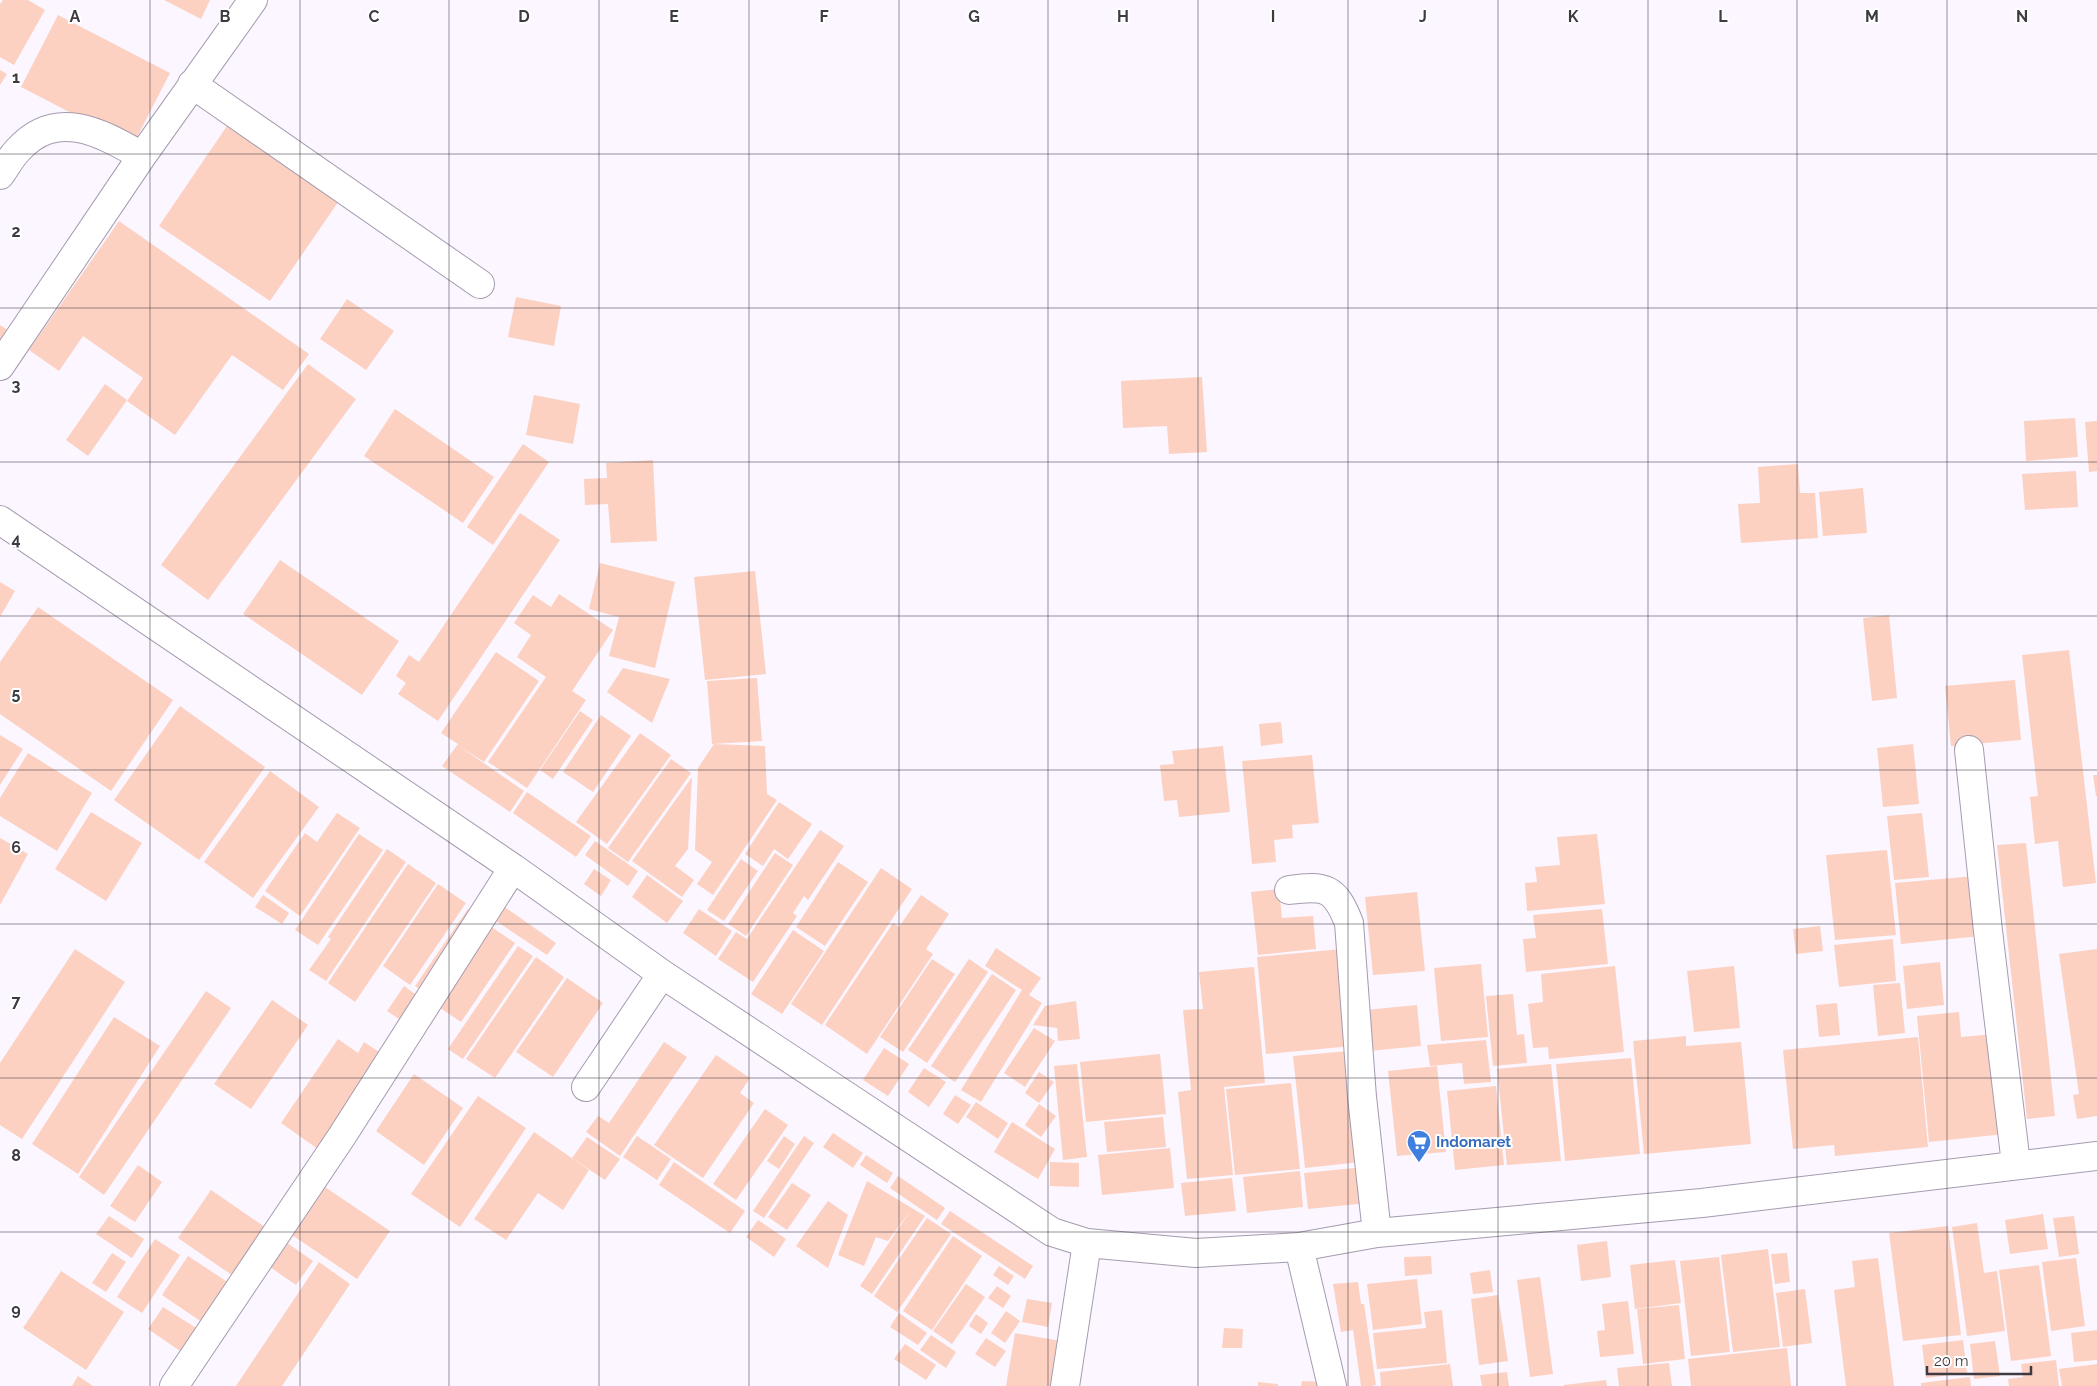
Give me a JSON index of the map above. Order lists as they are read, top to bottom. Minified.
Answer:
{"places":{"supermarket":["Indomaret"]},"scale_bar":"20 m","grid":{"columns":["A","B","C","D","E","F","G","H","I","J","K","L","M","N"],"rows":["1","2","3","4","5","6","7","8","9"]}}
